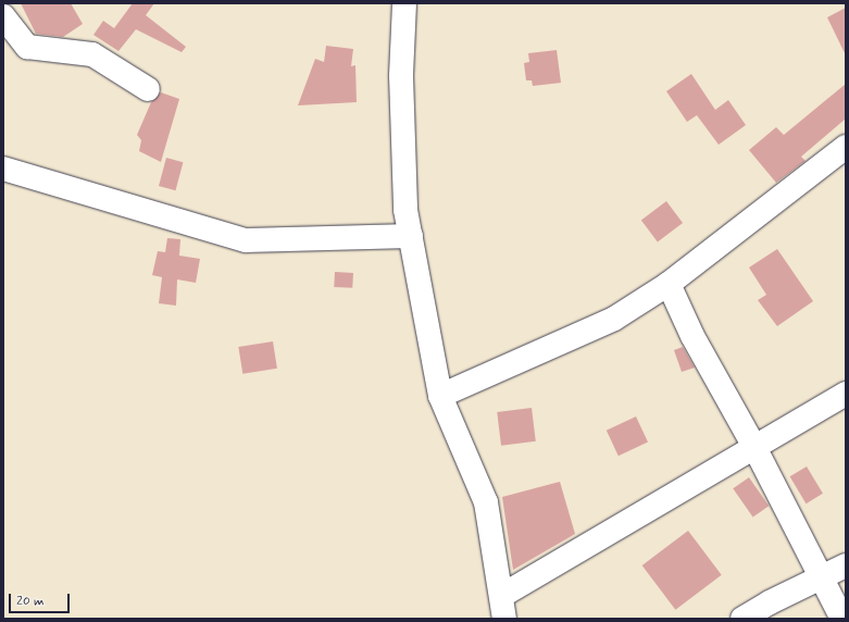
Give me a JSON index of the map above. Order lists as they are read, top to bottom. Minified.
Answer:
{"scale_bar":"20 m"}
